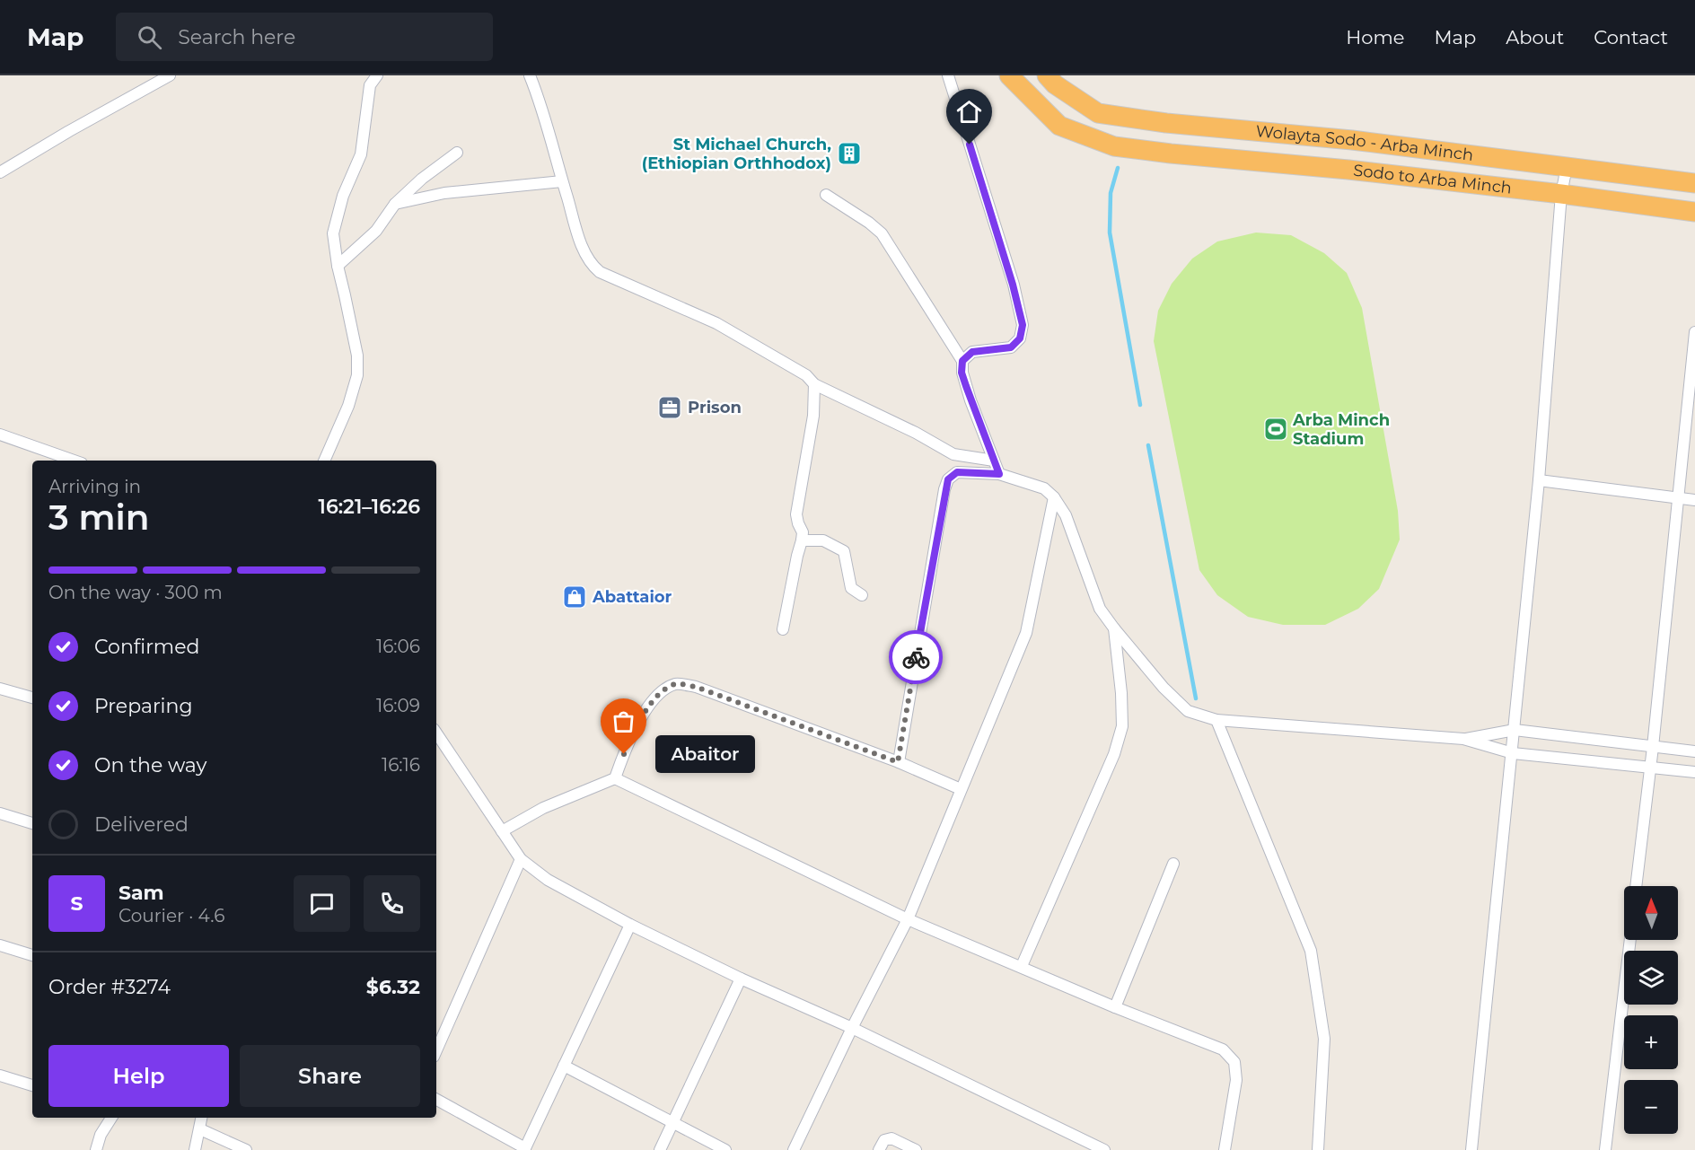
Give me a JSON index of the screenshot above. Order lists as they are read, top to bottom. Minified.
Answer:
{"streets":{"highway":["Wolayta Sodo - Arba Minch","Sodo to Arba Minch"]},"places":{"building":["St Michael Church, (Ethiopian Orthhodox)"],"office":["Prison"],"sports":["Arba Minch Stadium"],"shop":["Abattaior"],"other":["Abaitor"]},"north":"top","page":{"header":"Map","search":"Search here","nav":["Home","Map","About","Contact"],"heading":["3 min","Arriving in","16:21–16:26"],"panel":["Sam","Courier · 4.6","Order #3274","$6.32"],"bar":"On the way · 300 m","list":[["Confirmed","16:06"],["Preparing","16:09"],["On the way","16:16"],"Delivered"],"bubble":"Abaitor","round":"S","map_buttons":["+","−"],"buttons":["Help","Share"]}}
